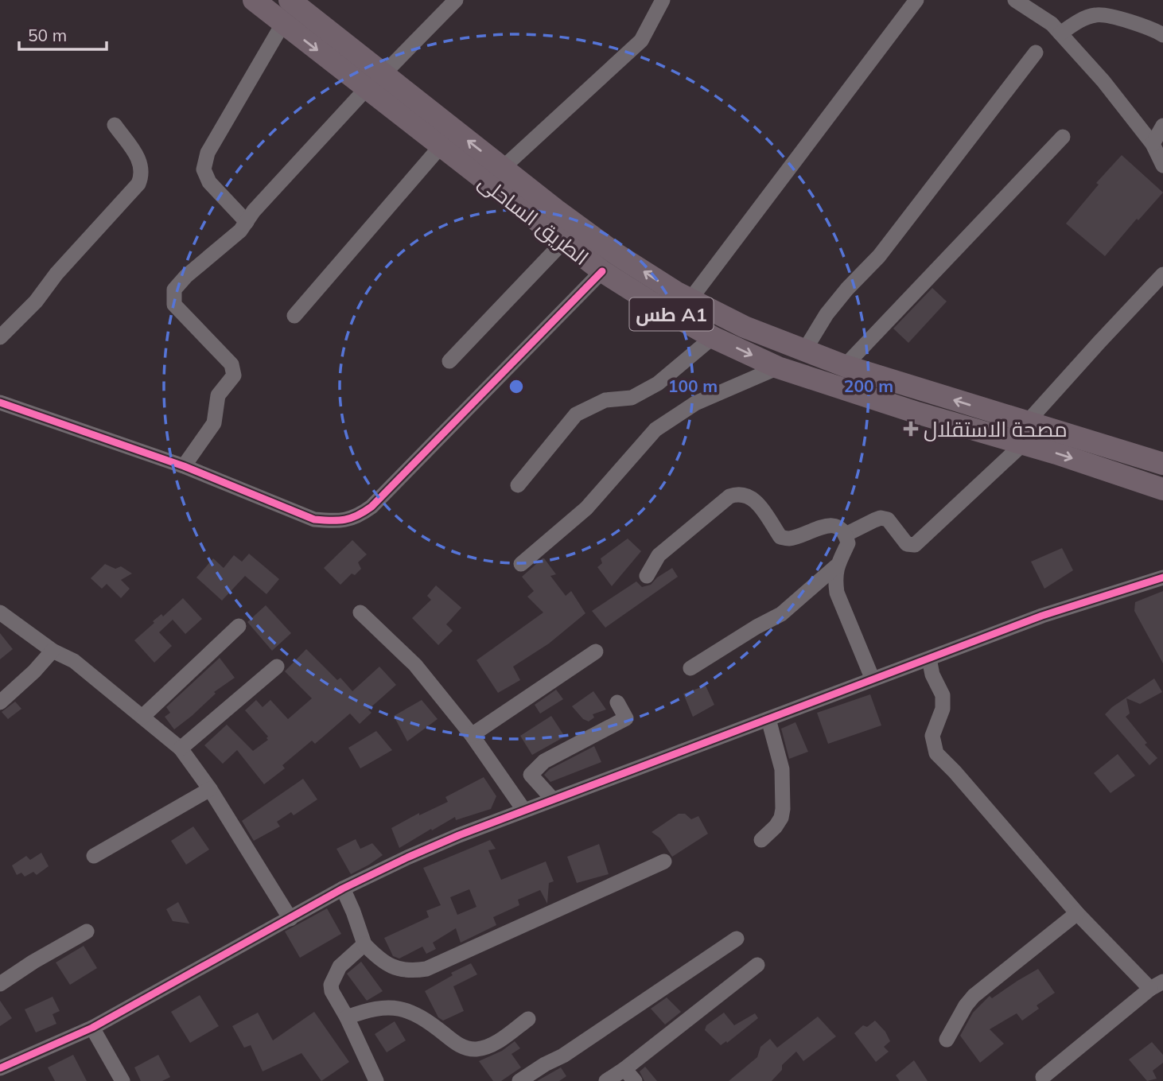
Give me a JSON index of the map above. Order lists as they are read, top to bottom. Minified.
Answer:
{"streets":{"highway":["الطريق الساحلى","طس A1"]},"places":{"health":["مصحة الاستقلال"]},"scale_bar":"50 m","rings":["100 m","200 m"]}
